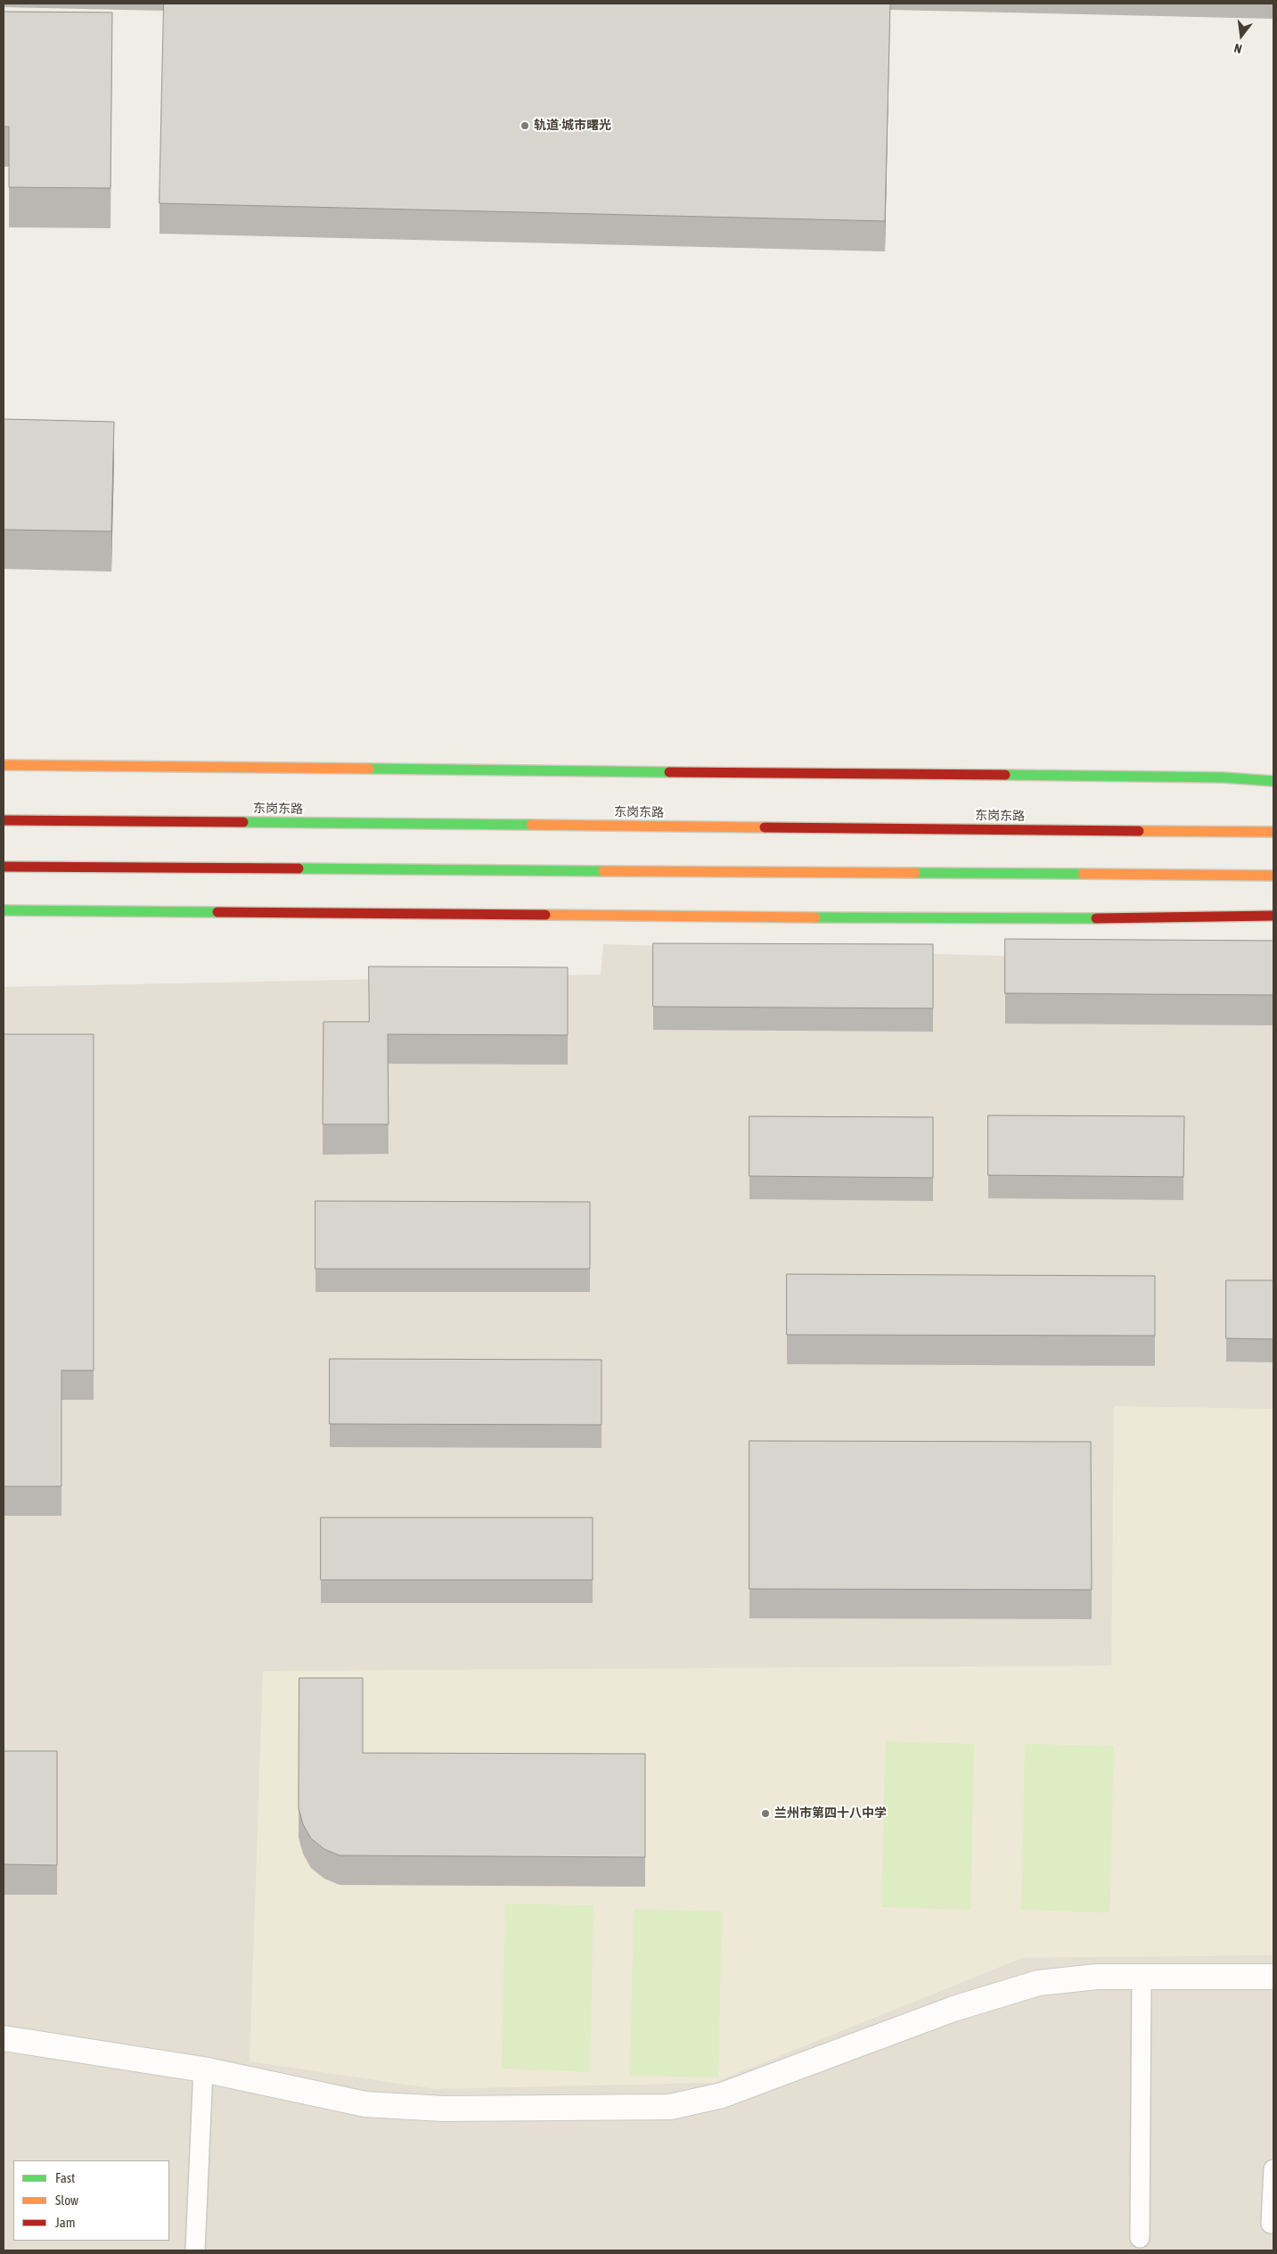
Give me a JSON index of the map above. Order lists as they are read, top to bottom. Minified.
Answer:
{"streets":{"street":["东岗东路"]},"places":["轨道·城市曙光","兰州市第四十八中学"],"legend":["Fast","Slow","Jam"],"north":"bottom"}
